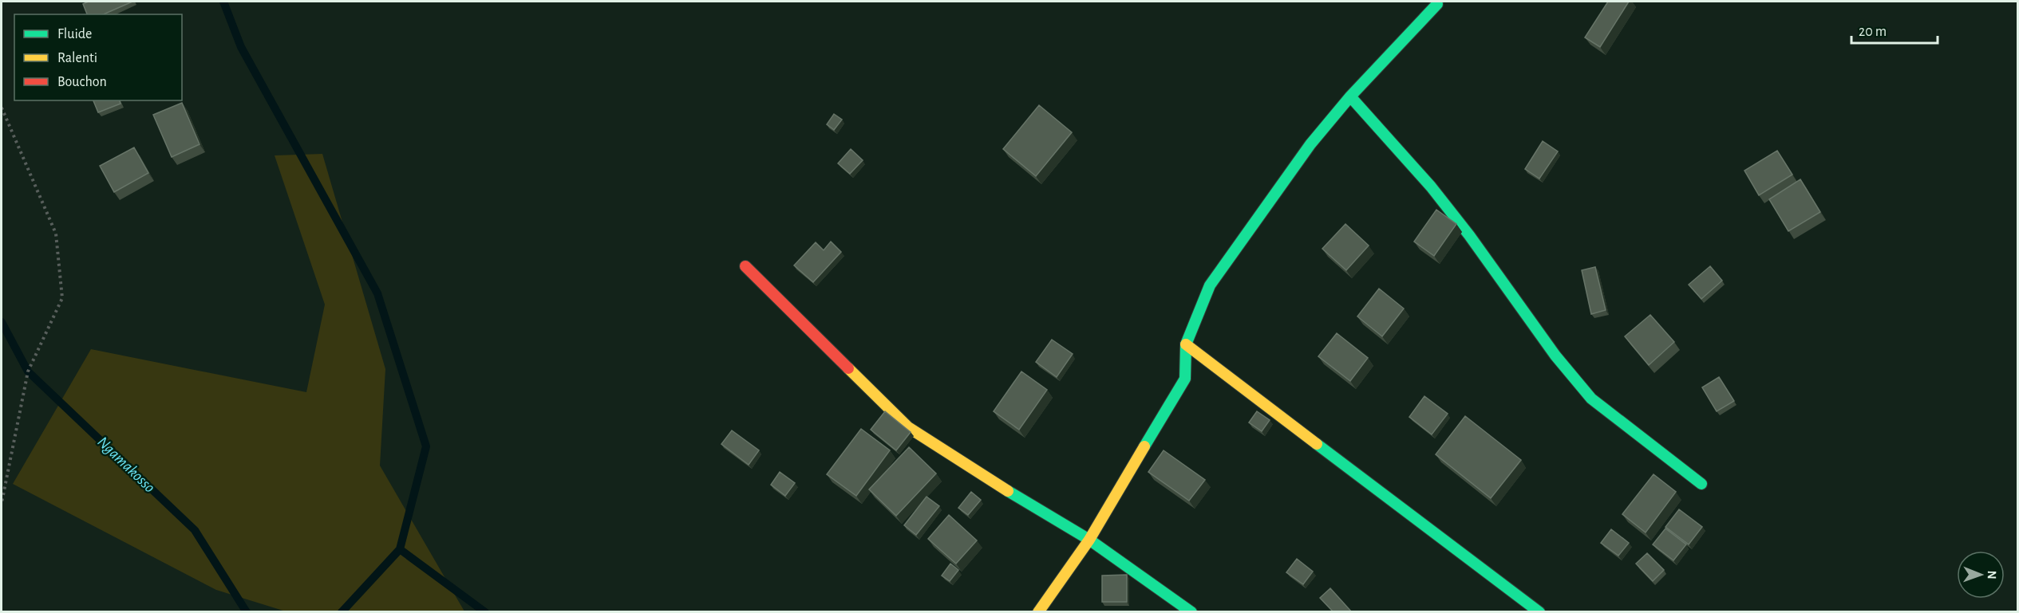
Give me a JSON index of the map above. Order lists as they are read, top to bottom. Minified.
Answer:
{"water":["Ngamakosso"],"legend":["Fluide","Ralenti","Bouchon"],"scale_bar":"20 m","north":"right"}
